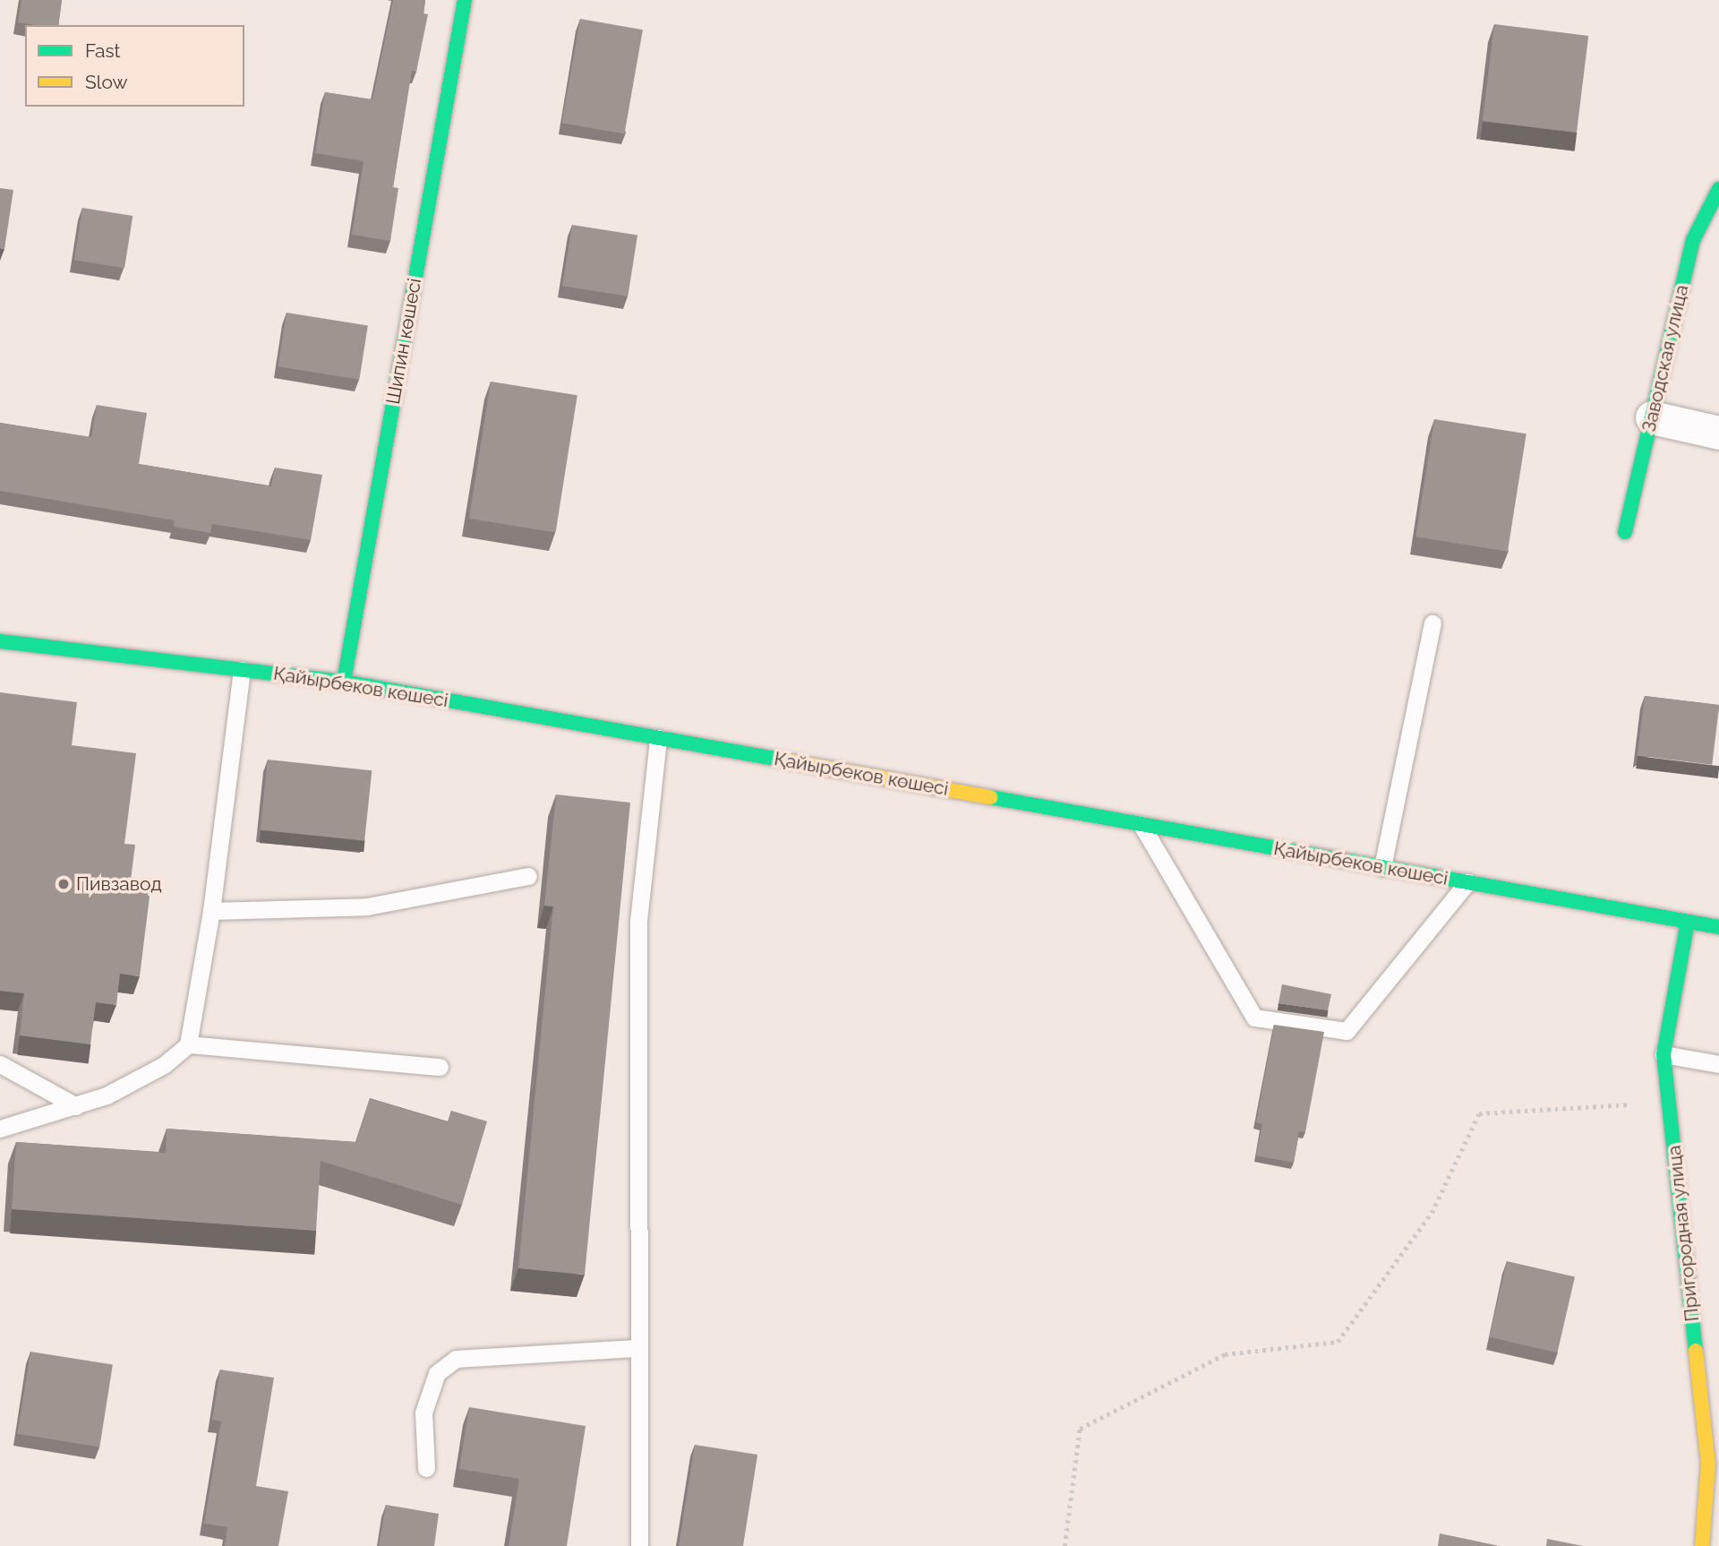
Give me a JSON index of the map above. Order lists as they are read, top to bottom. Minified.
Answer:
{"streets":{"main road":["Шипин көшесі","Заводская улица","Қайырбеков көшесі","Пригородная улица"]},"crossings":[["Шипин көшесі","Қайырбеков көшесі"],["Қайырбеков көшесі","Пригородная улица"]],"places":["Пивзавод"],"legend":["Fast","Slow"]}
